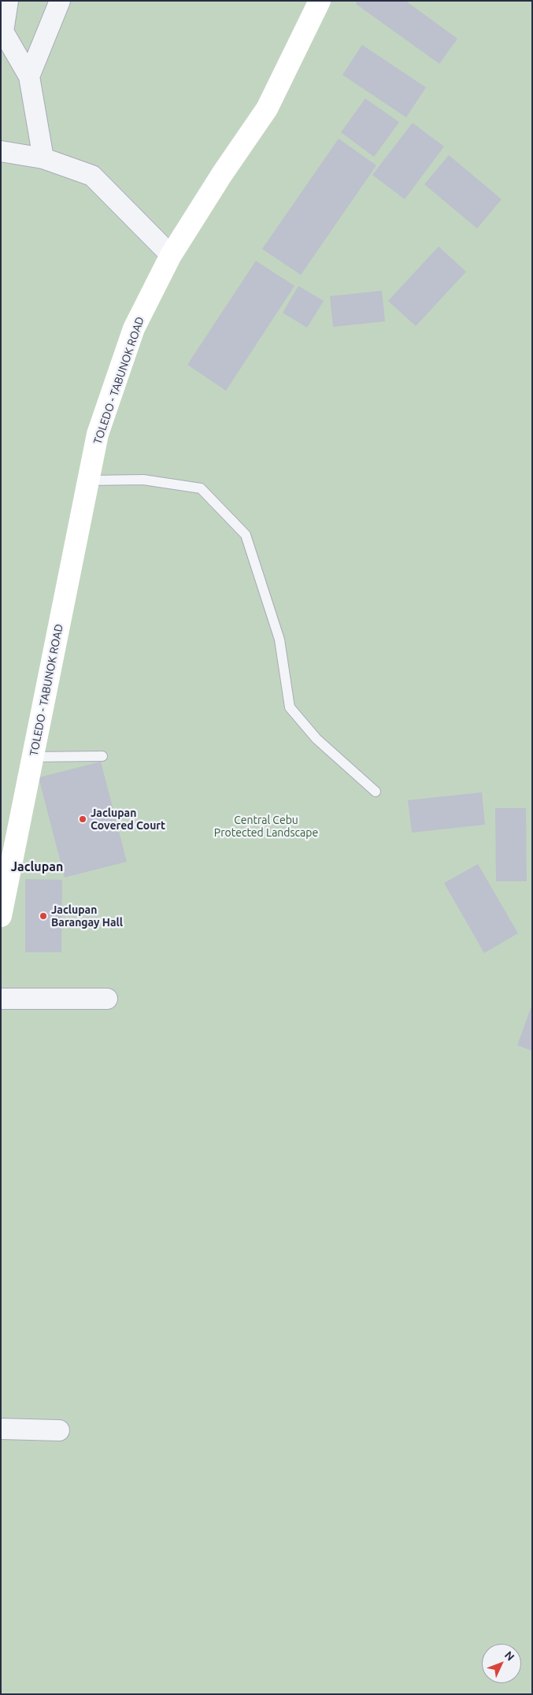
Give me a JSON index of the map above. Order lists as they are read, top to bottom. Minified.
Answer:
{"streets":{"main road":["TOLEDO - TABUNOK ROAD"]},"districts":["Jaclupan"],"parks":["Central Cebu Protected Landscape"],"places":["Jaclupan Covered Court","Jaclupan Barangay Hall"],"north":"top right"}
